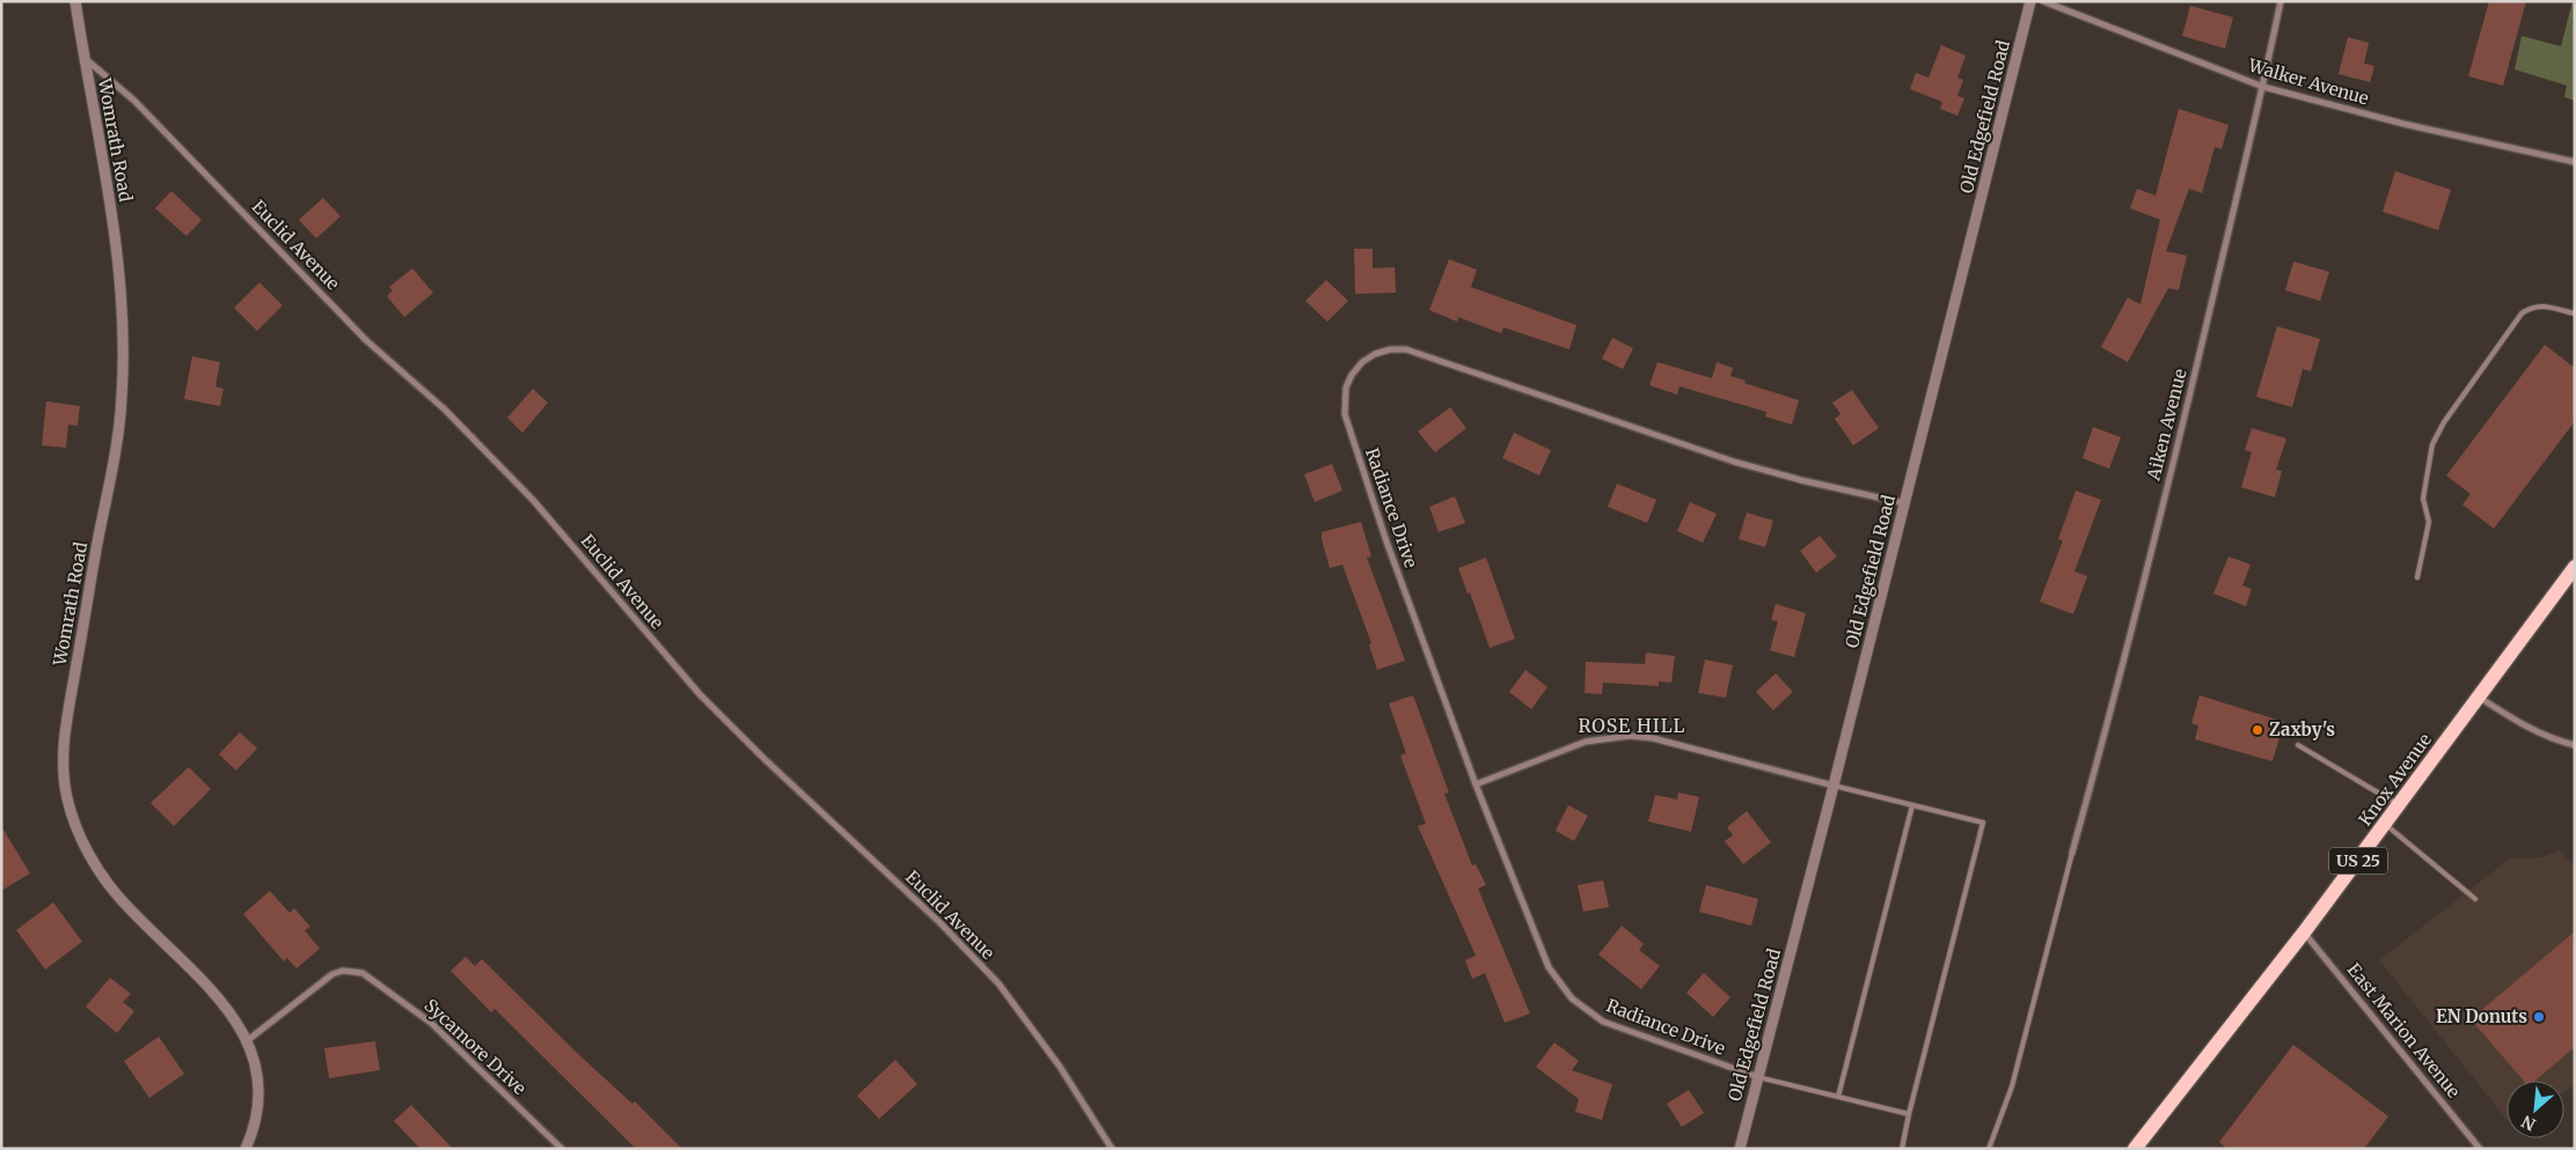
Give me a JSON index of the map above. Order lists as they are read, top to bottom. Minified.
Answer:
{"streets":{"main road":["Knox Avenue","US 25"],"street":["Walker Avenue","Old Edgefield Road","Womrath Road","Euclid Avenue","Aiken Avenue","Radiance Drive","East Marion Avenue","Sycamore Drive"]},"crossings":[["Walker Avenue","Aiken Avenue"],["Old Edgefield Road","Radiance Drive"],["Womrath Road","Euclid Avenue"],["Womrath Road","Sycamore Drive"],["Knox Avenue","East Marion Avenue"]],"districts":["ROSE HILL"],"places":["Zaxby's","EN Donuts"],"north":"bottom left"}
